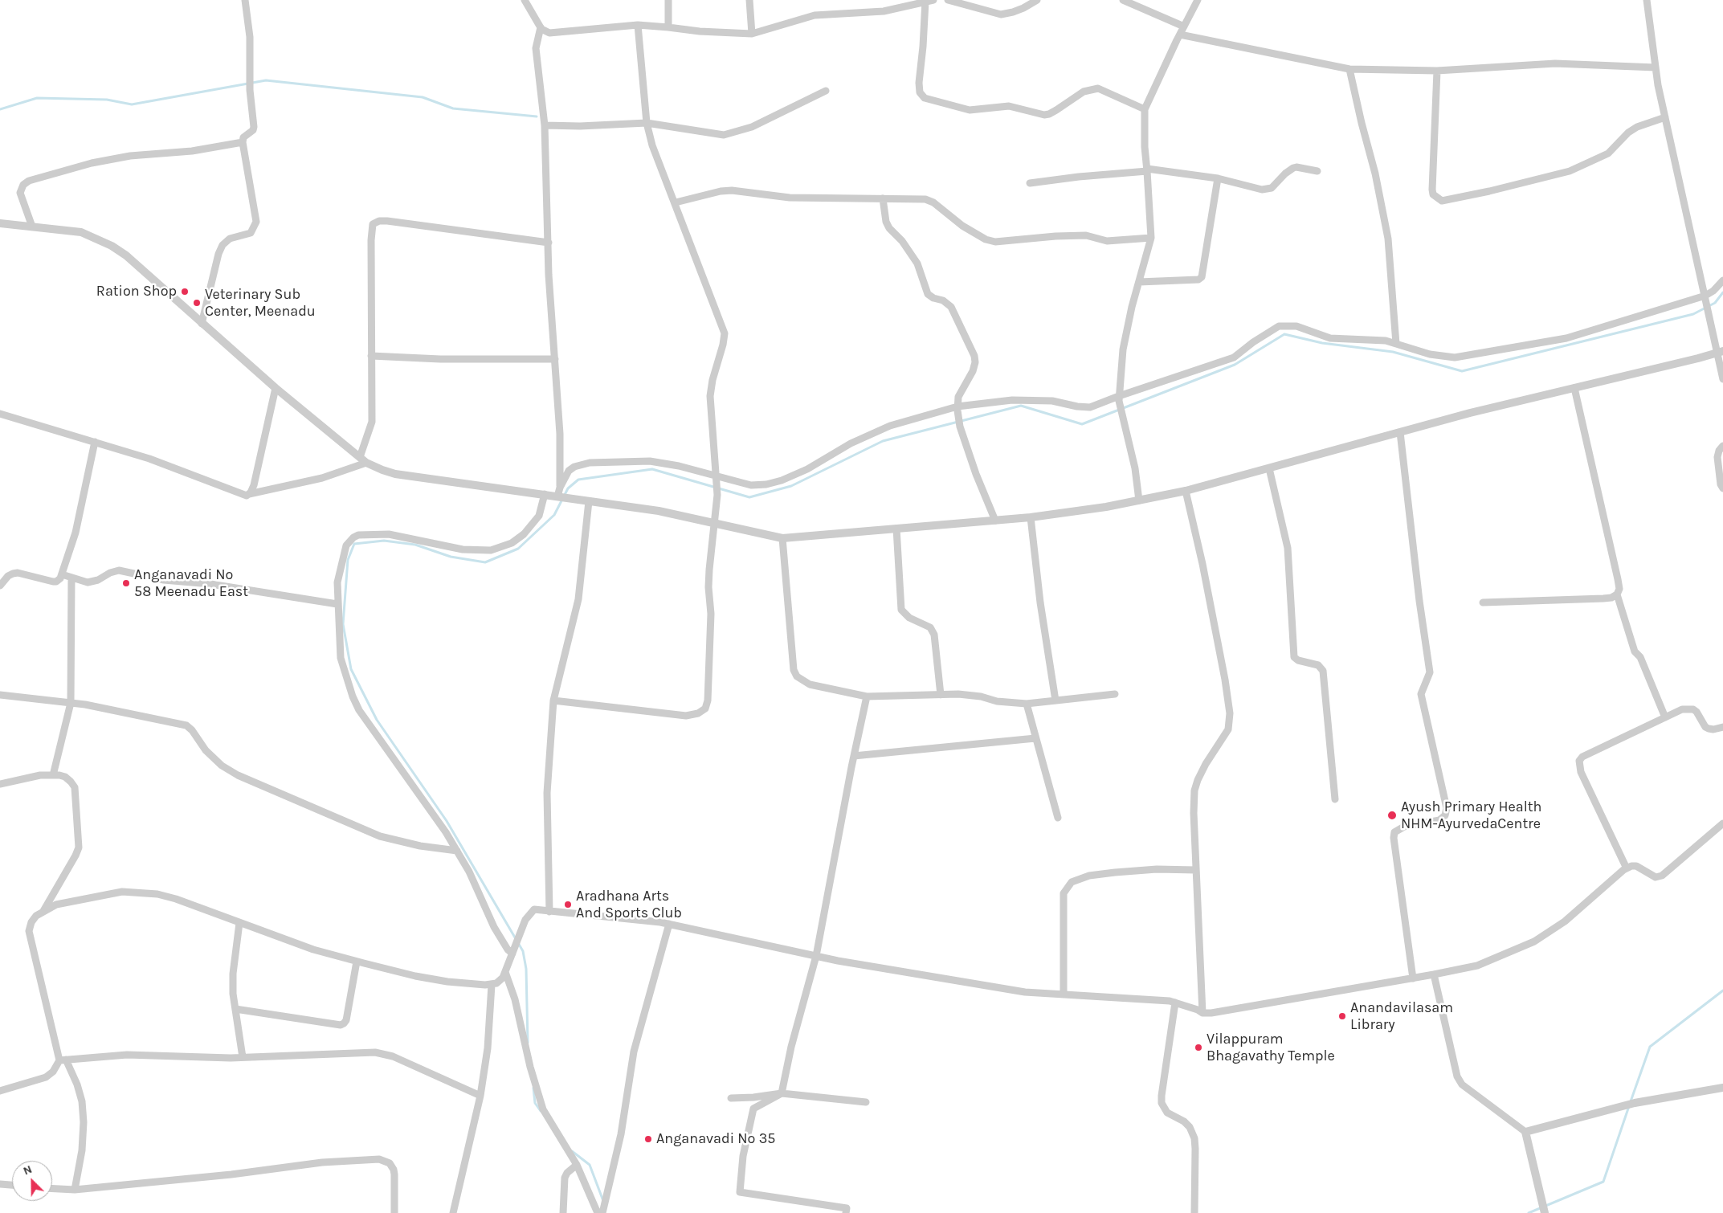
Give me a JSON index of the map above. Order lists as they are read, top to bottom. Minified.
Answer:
{"places":["Ration Shop","Veterinary Sub Center, Meenadu","Anganavadi No 58 Meenadu East","Ayush Primary Health NHM-AyurvedaCentre","Aradhana Arts And Sports Club","Anandavilasam Library","Vilappuram Bhagavathy Temple","Anganavadi No 35"],"north":"top left"}
